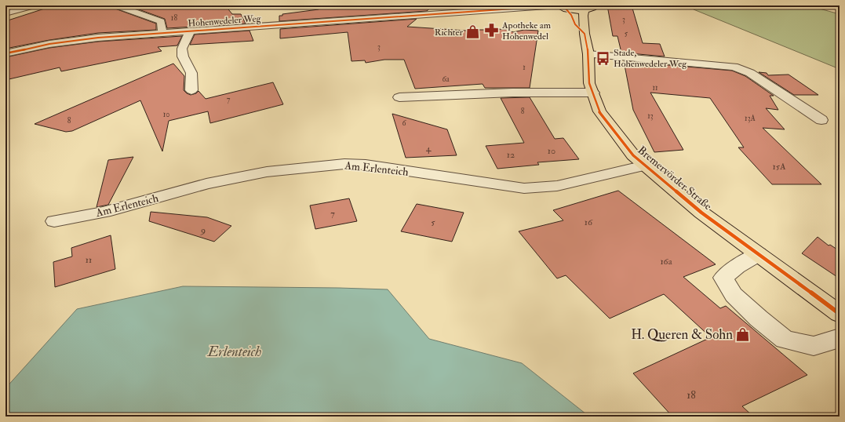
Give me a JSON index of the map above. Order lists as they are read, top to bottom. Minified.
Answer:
{"streets":{"main road":["Bremervörder Straße"],"street":["Hohenwedeler Weg","Am Erlenteich"]},"crossings":[["Am Erlenteich","Bremervörder Straße"]],"water":["Erlenteich"],"places":{"pharmacy":["Apotheke am Hohenwedel"],"shop":["Richter","H. Queren & Sohn"],"bus stop":["Stade, Hohenwedeler Weg"]},"house_numbers":["18","3","5","3","1","6a","11","7","8","10","13","13A","8","6","4","10","12","15A","7","5","16","9","11","16a","18"]}
